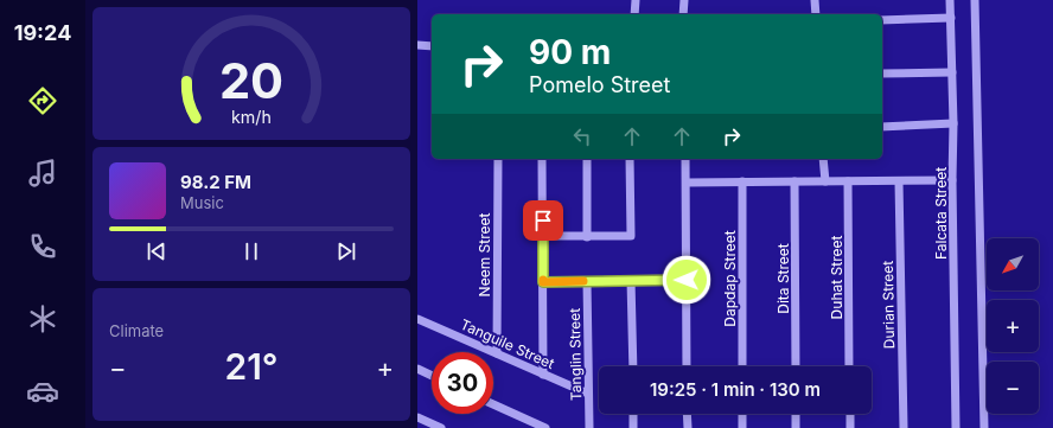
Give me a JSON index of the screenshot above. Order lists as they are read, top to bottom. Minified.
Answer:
{"streets":{"street":["Falcata Street","Neem Street","Duhat Street","Dapdap Street","Dita Street","Durian Street","Tanguile Street","Tanglin Street"]},"crossings":[["Neem Street","Tanguile Street"],["Tanguile Street","Tanglin Street"]],"north":"bottom left","page":{"tabs":"19:24","turn":["90 m","Pomelo Street"],"song":["98.2 FM","Music"],"map_buttons":["+","−"],"tile":"Climate","heat":["−","21°","+"],"limit":"30","trip":"19:25 · 1 min · 130 m","gauge":["20","km/h"]}}
